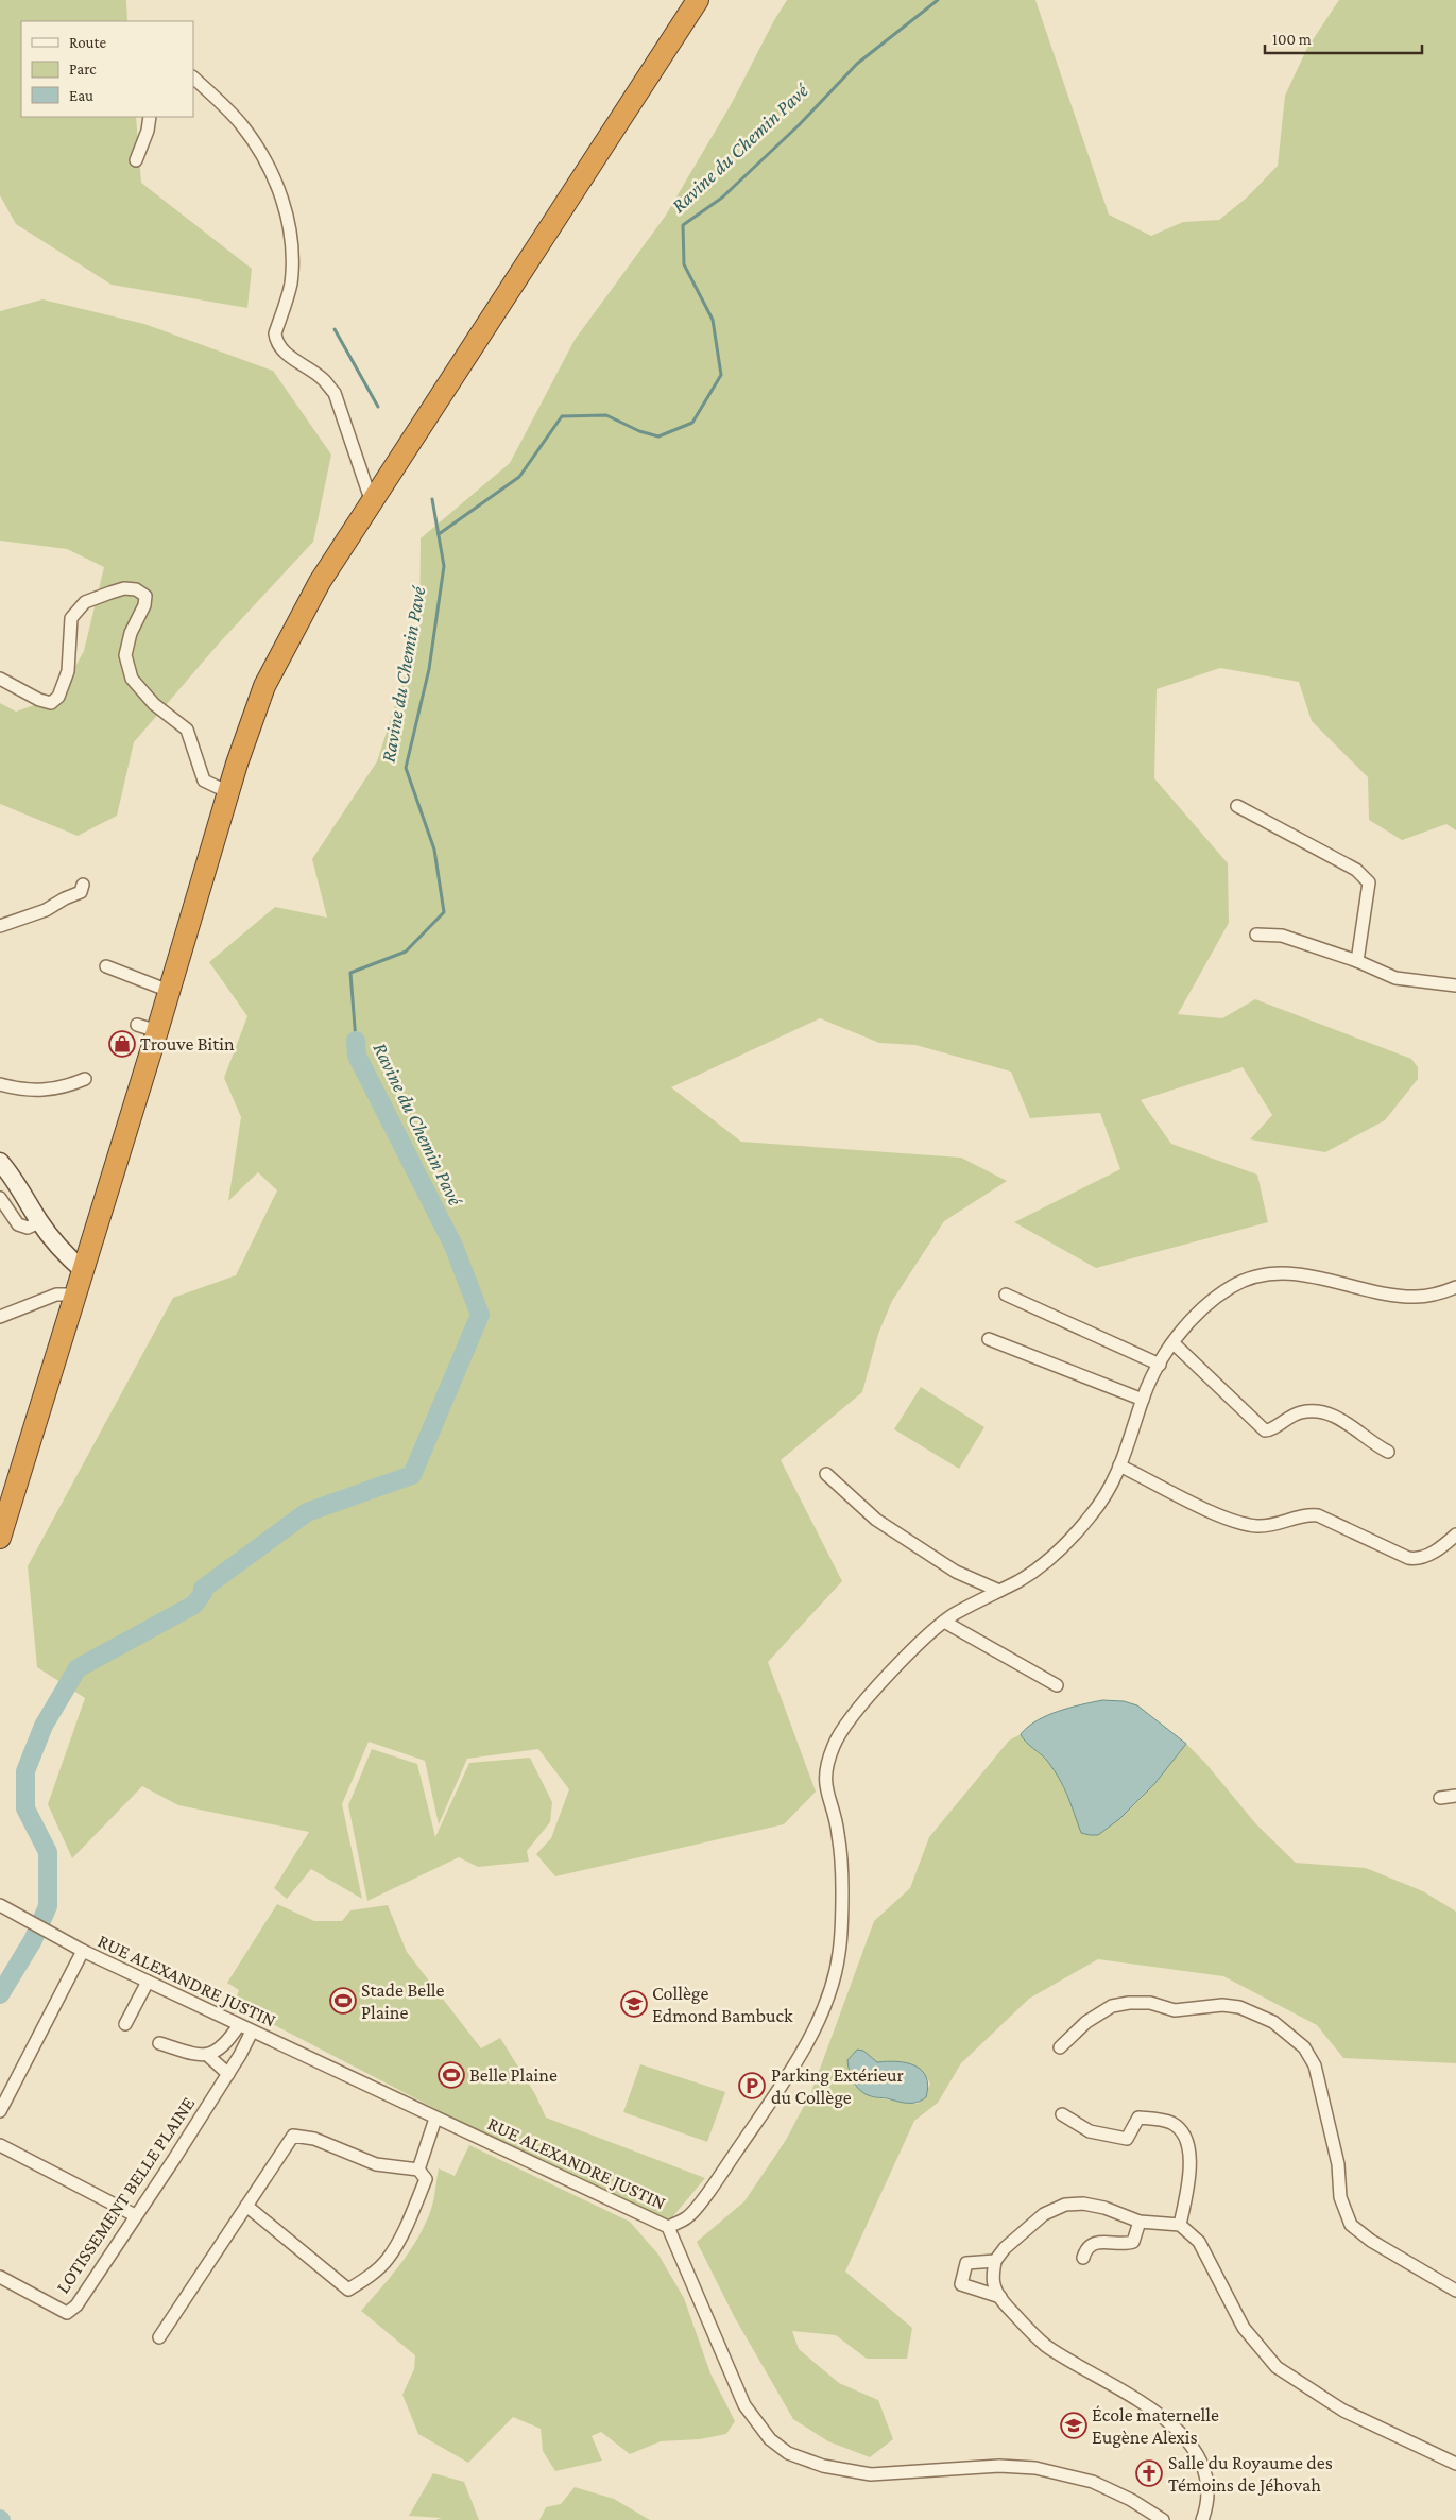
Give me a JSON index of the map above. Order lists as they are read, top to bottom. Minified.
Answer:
{"streets":{"street":["RUE ALEXANDRE JUSTIN","LOTISSEMENT BELLE PLAINE"]},"crossings":[["RUE ALEXANDRE JUSTIN","LOTISSEMENT BELLE PLAINE"]],"water":["Ravine du Chemin Pavé"],"places":{"shop":["Trouve Bitin"],"sports":["Stade Belle Plaine","Belle Plaine"],"school or university":["Collège Edmond Bambuck","École maternelle Eugène Alexis"],"parking":["Parking Extérieur du Collège"],"church":["Salle du Royaume des Témoins de Jéhovah"]},"legend":["Route","Parc","Eau"],"scale_bar":"100 m"}
